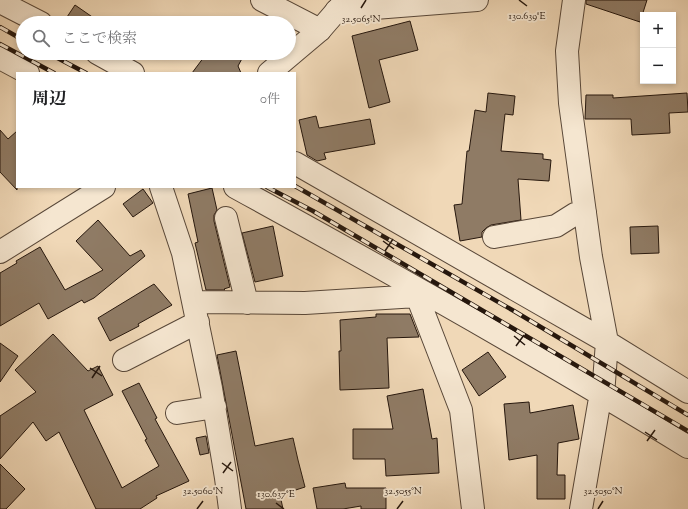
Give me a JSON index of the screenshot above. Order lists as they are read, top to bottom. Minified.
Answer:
{"page":{"map_buttons":["+","−"],"search":"ここで検索","heading":["周辺","0件"]},"coordinates":["130.639°E","32.5065°N","32.5060°N","32.5055°N","32.5050°N","130.637°E"]}
